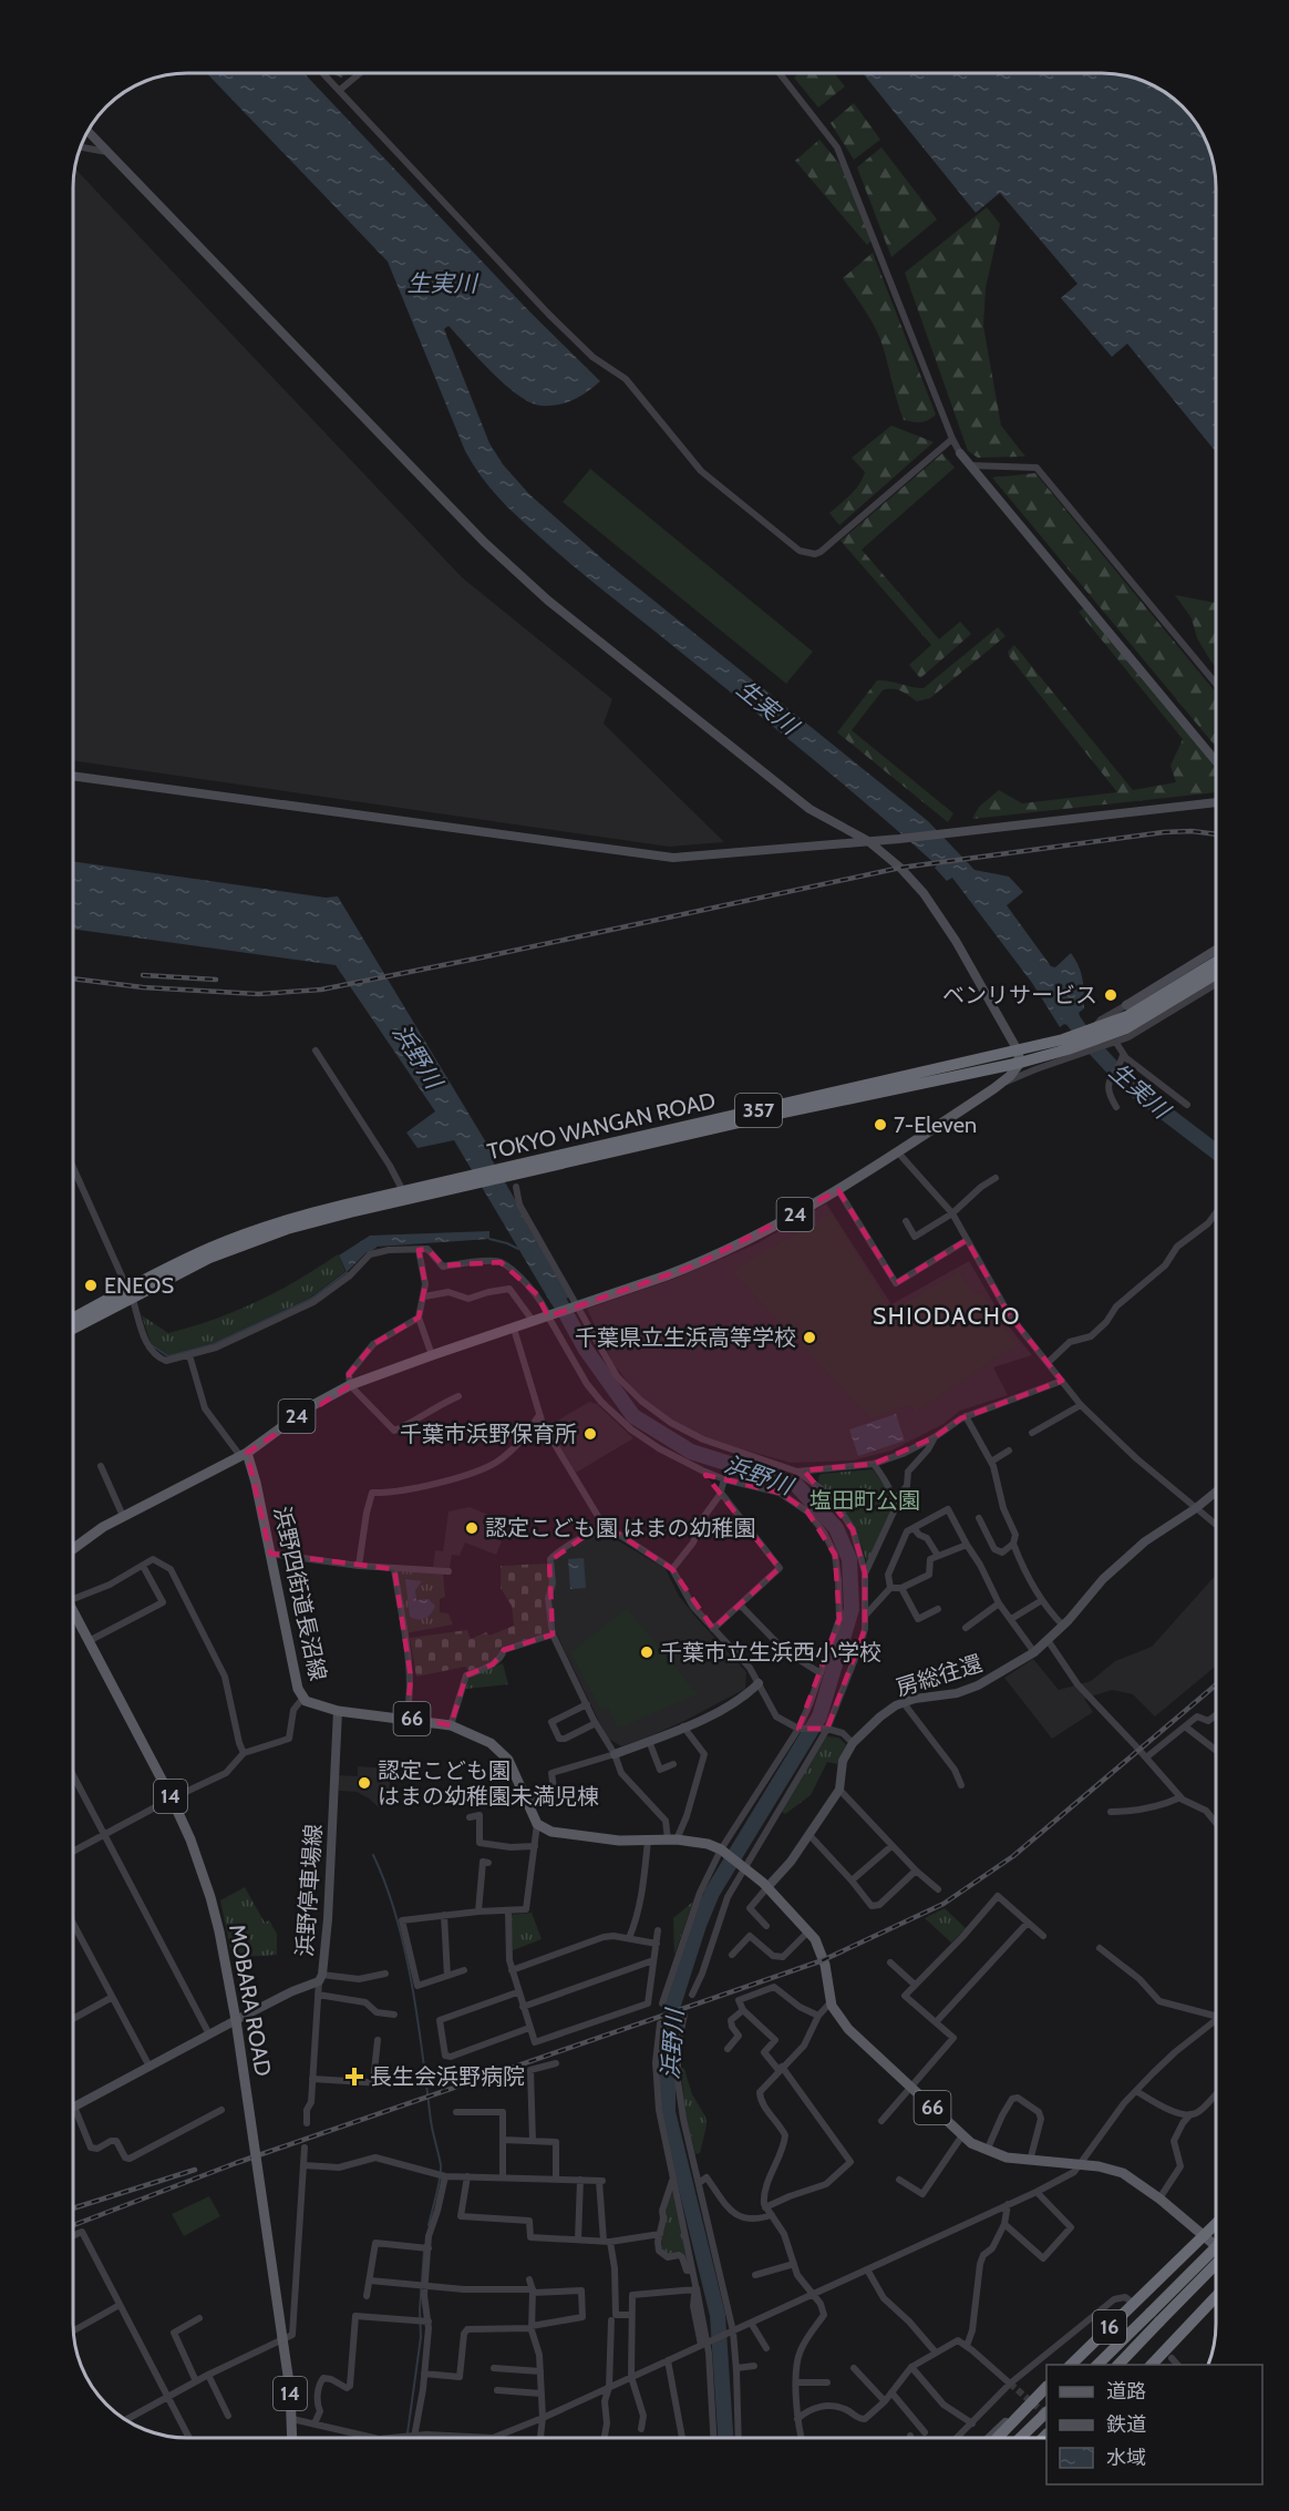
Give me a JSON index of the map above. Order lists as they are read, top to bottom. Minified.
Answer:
{"streets":{"highway":["357","TOKYO WANGAN ROAD","16"],"main road":["24","浜野四街道長沼線","66","14","MOBARA ROAD"],"street":["房総往還","浜野停車場線"]},"crossings":[["TOKYO WANGAN ROAD","24"],["24","浜野四街道長沼線"],["浜野四街道長沼線","66"],["浜野四街道長沼線","浜野停車場線"],["房総往還","66"],["66","16"],["浜野停車場線","MOBARA ROAD"]],"districts":["SHIODACHO"],"water":["生実川","浜野川"],"parks":["塩田町公園"],"places":{"other":["ベンリサービス","7-Eleven","ENEOS","千葉県立生浜高等学校","千葉市浜野保育所","認定こども園 はまの幼稚園","千葉市立生浜西小学校","認定こども園 はまの幼稚園未満児棟"],"health":["長生会浜野病院"]},"legend":["道路","鉄道","水域"]}
